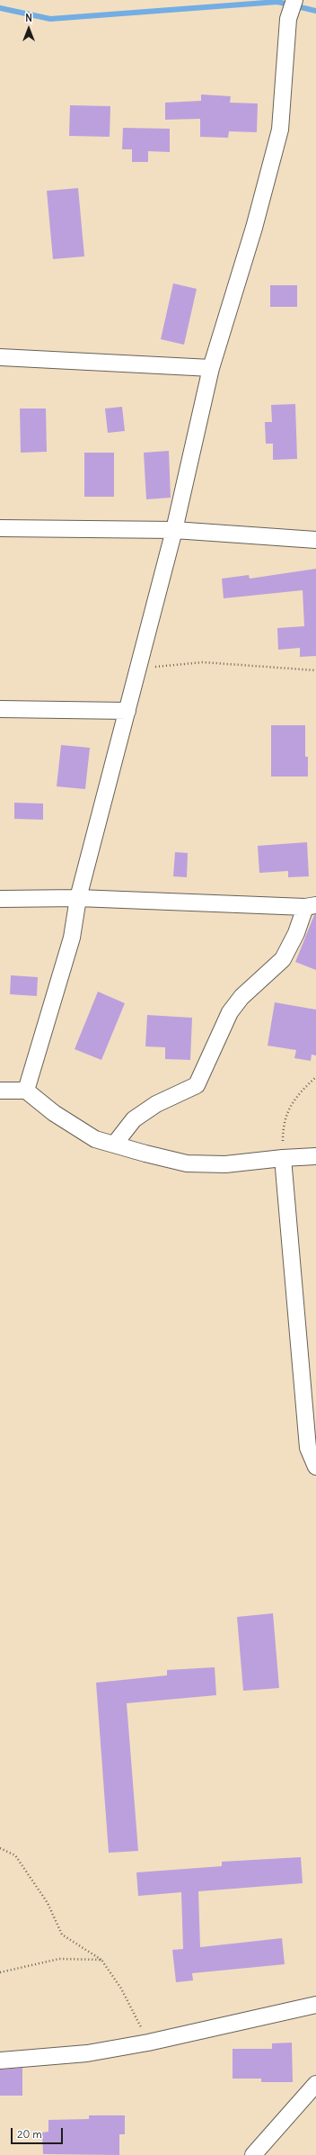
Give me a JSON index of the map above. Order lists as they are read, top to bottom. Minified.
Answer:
{"scale_bar":"20 m","north":"top"}
